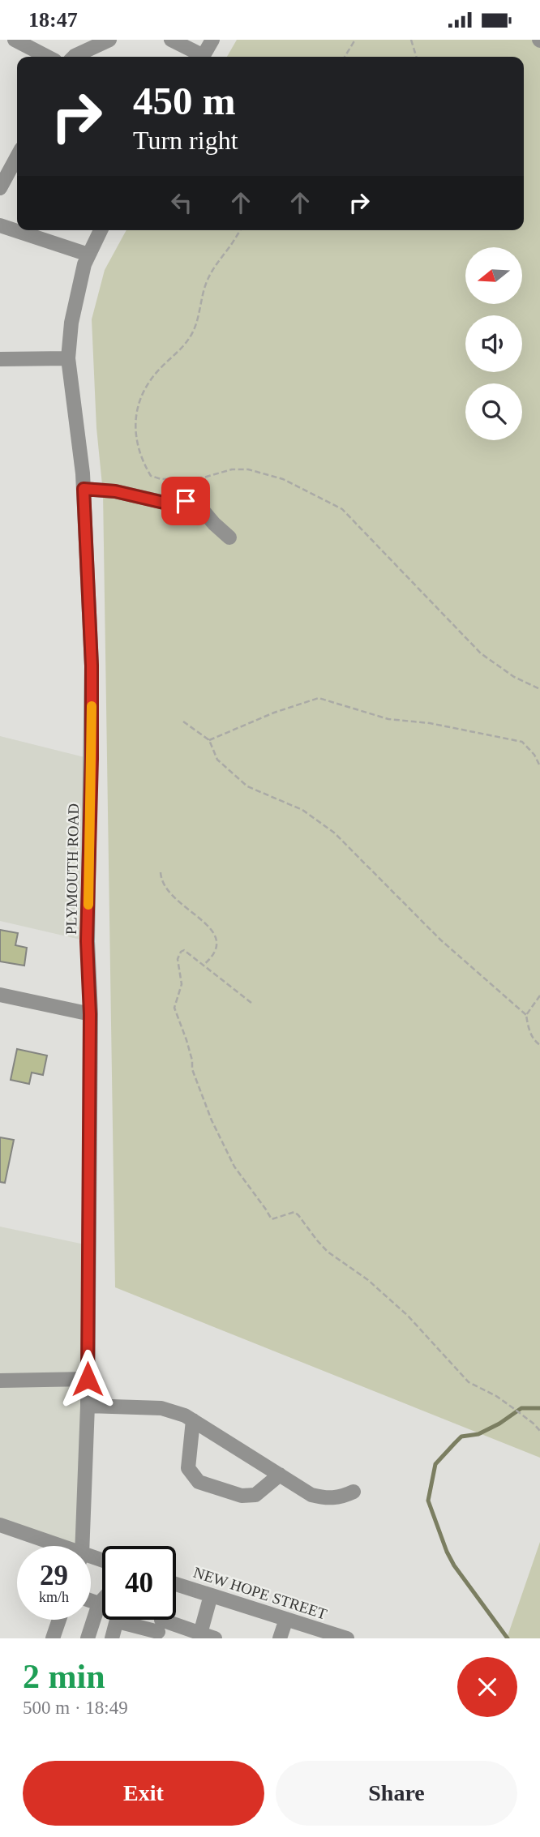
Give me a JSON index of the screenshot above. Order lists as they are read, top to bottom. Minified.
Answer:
{"streets":{"street":["PLYMOUTH ROAD","NEW HOPE STREET"]},"north":"left","page":{"status":"18:47","turn":["450 m","Turn right"],"speed":"29 km/h","limit":"40","heading":["2 min","500 m · 18:49"],"buttons":["Exit","Share"]}}
